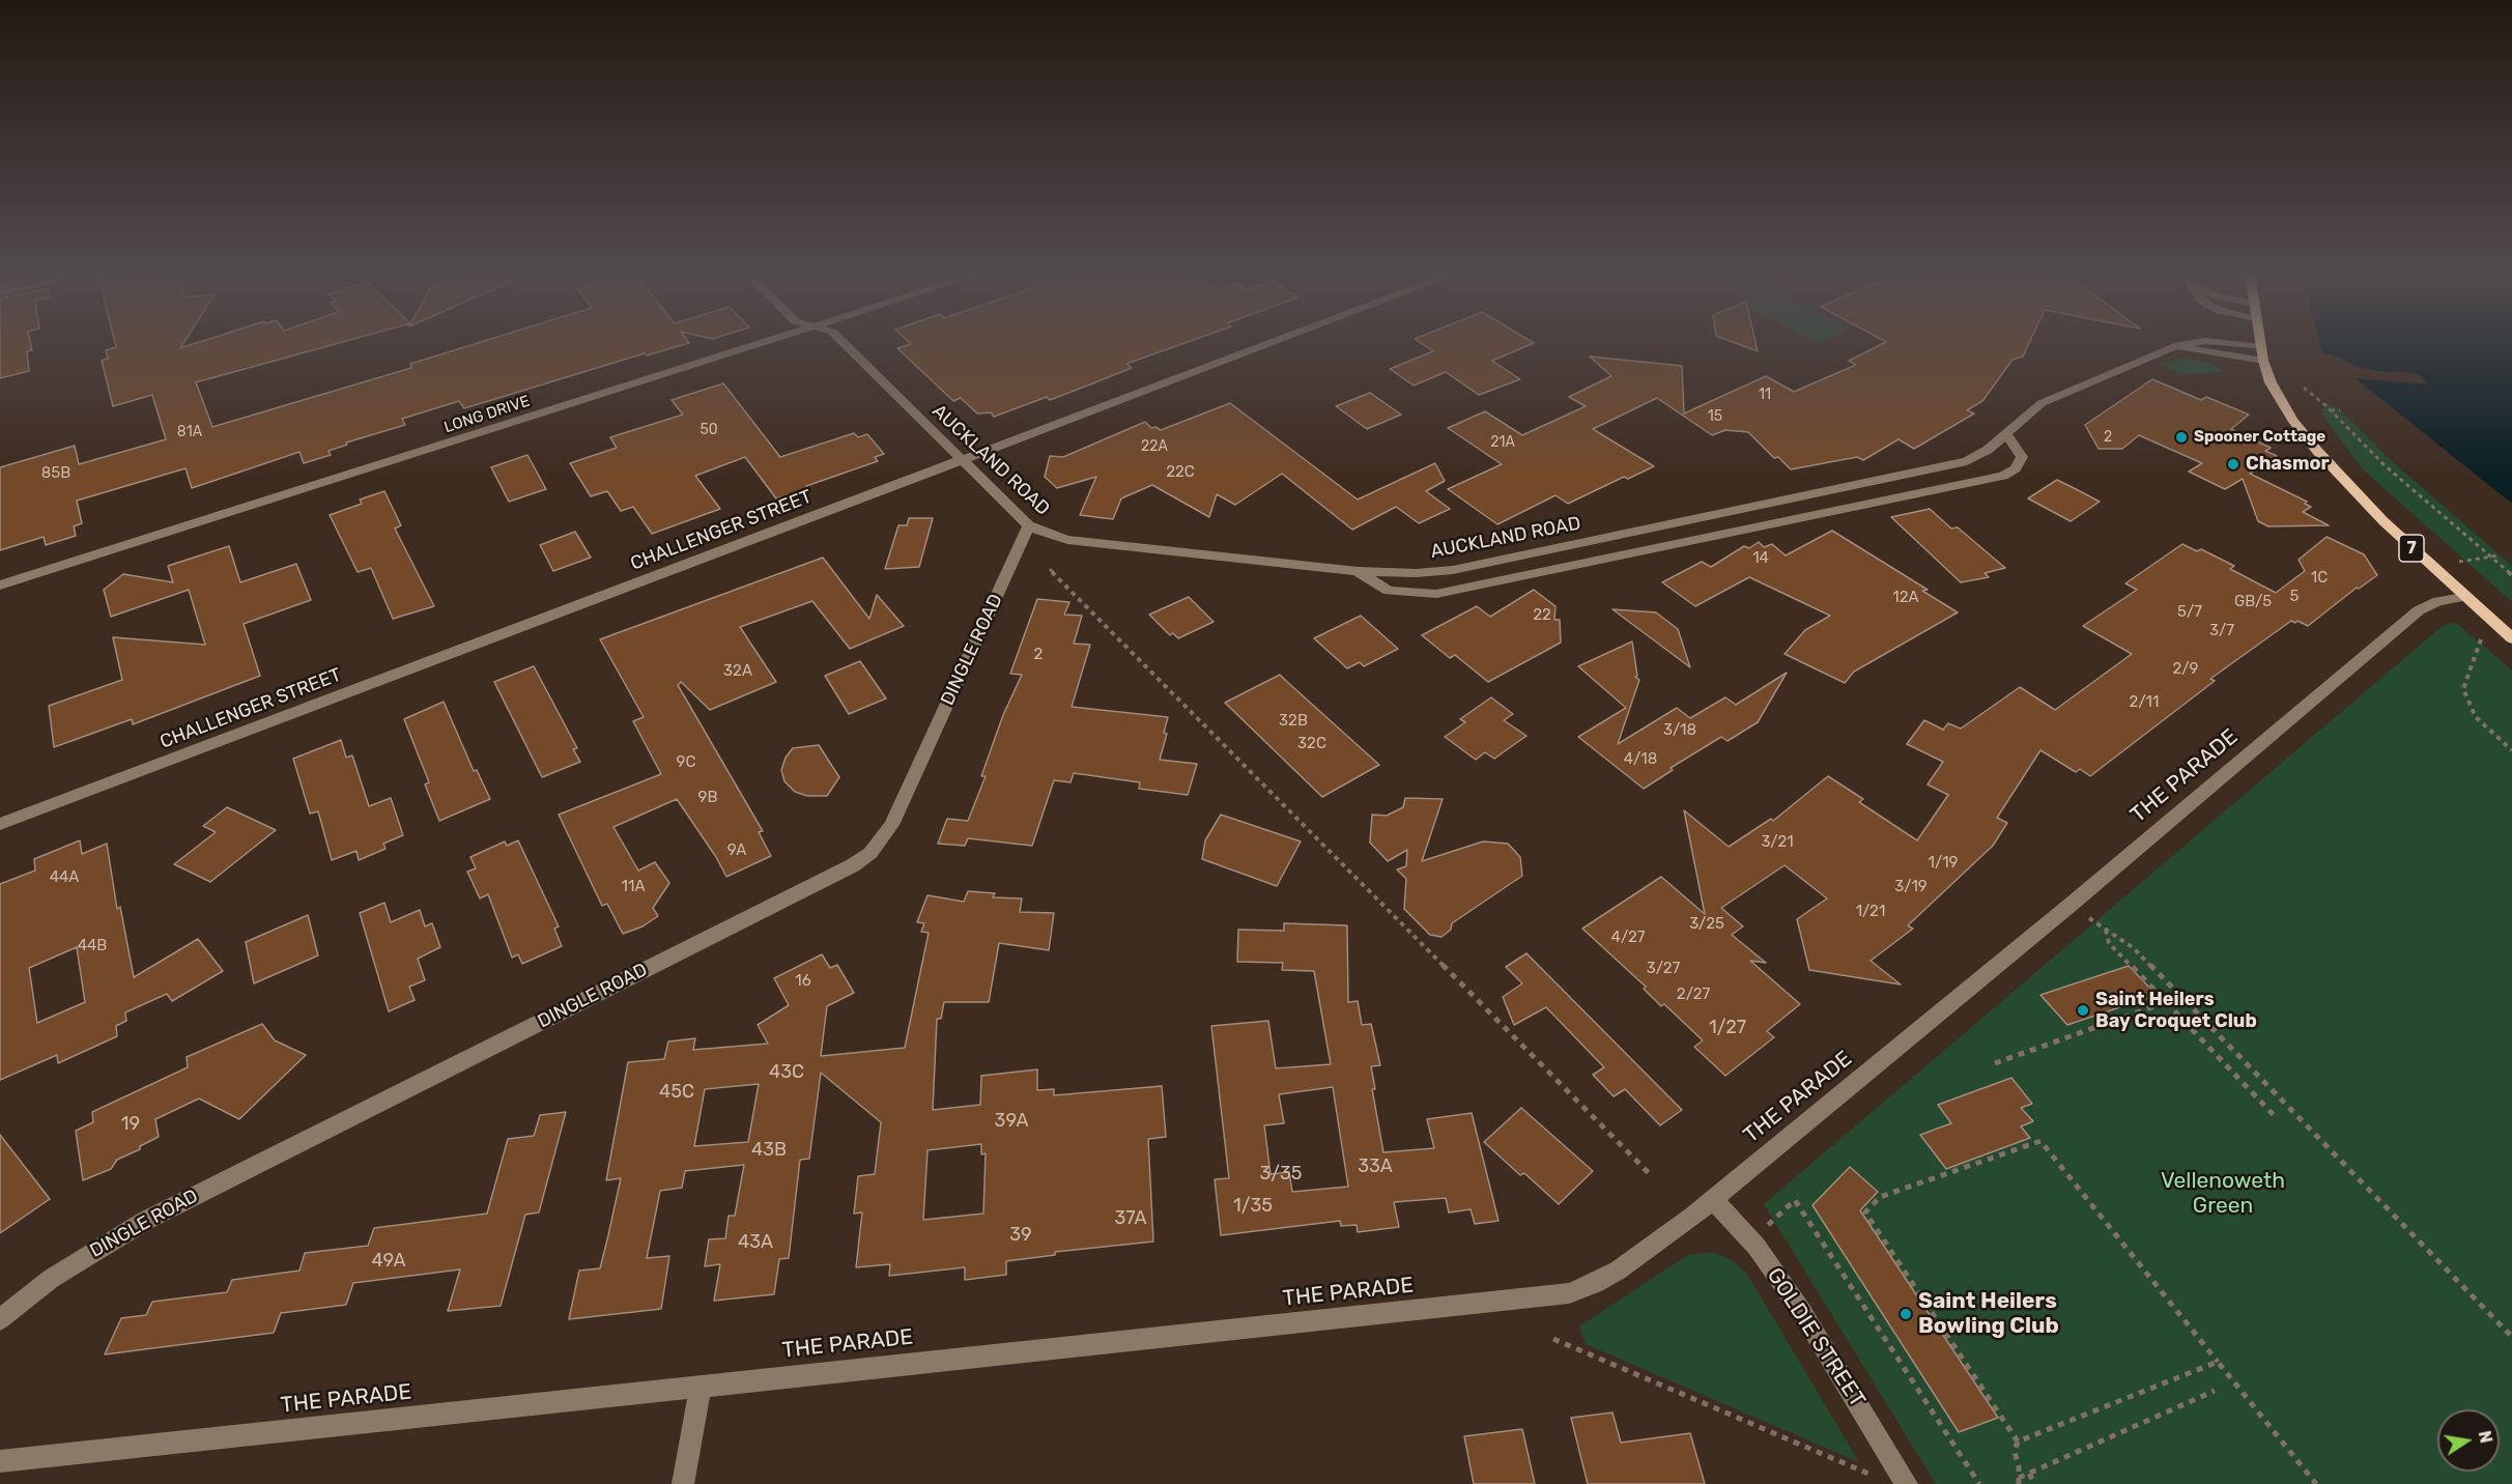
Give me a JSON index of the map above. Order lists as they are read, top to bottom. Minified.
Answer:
{"streets":{"main road":["7"],"street":["LONG DRIVE","AUCKLAND ROAD","CHALLENGER STREET","DINGLE ROAD","THE PARADE","GOLDIE STREET"]},"crossings":[["AUCKLAND ROAD","CHALLENGER STREET"],["AUCKLAND ROAD","7"],["AUCKLAND ROAD","DINGLE ROAD"],["7","THE PARADE"],["THE PARADE","GOLDIE STREET"]],"parks":["Vellenoweth Green"],"places":["Spooner Cottage","Chasmor","Saint Heilers Bay Croquet Club","Saint Heilers Bowling Club"],"house_numbers":["11","15","50","81A","2","21A","22A","22C","85B","14","1C","5","12A","GB/5","5/7","22","3/7","2","2/9","32A","2/11","32B","3/18","32C","4/18","9C","9B","3/21","9A","1/19","44A","11A","3/19","1/21","3/25","4/27","44B","3/27","16","2/27","1/27","43C","45C","39A","19","43B","33A","3/35","1/35","37A","39","43A","49A"],"north":"right"}
